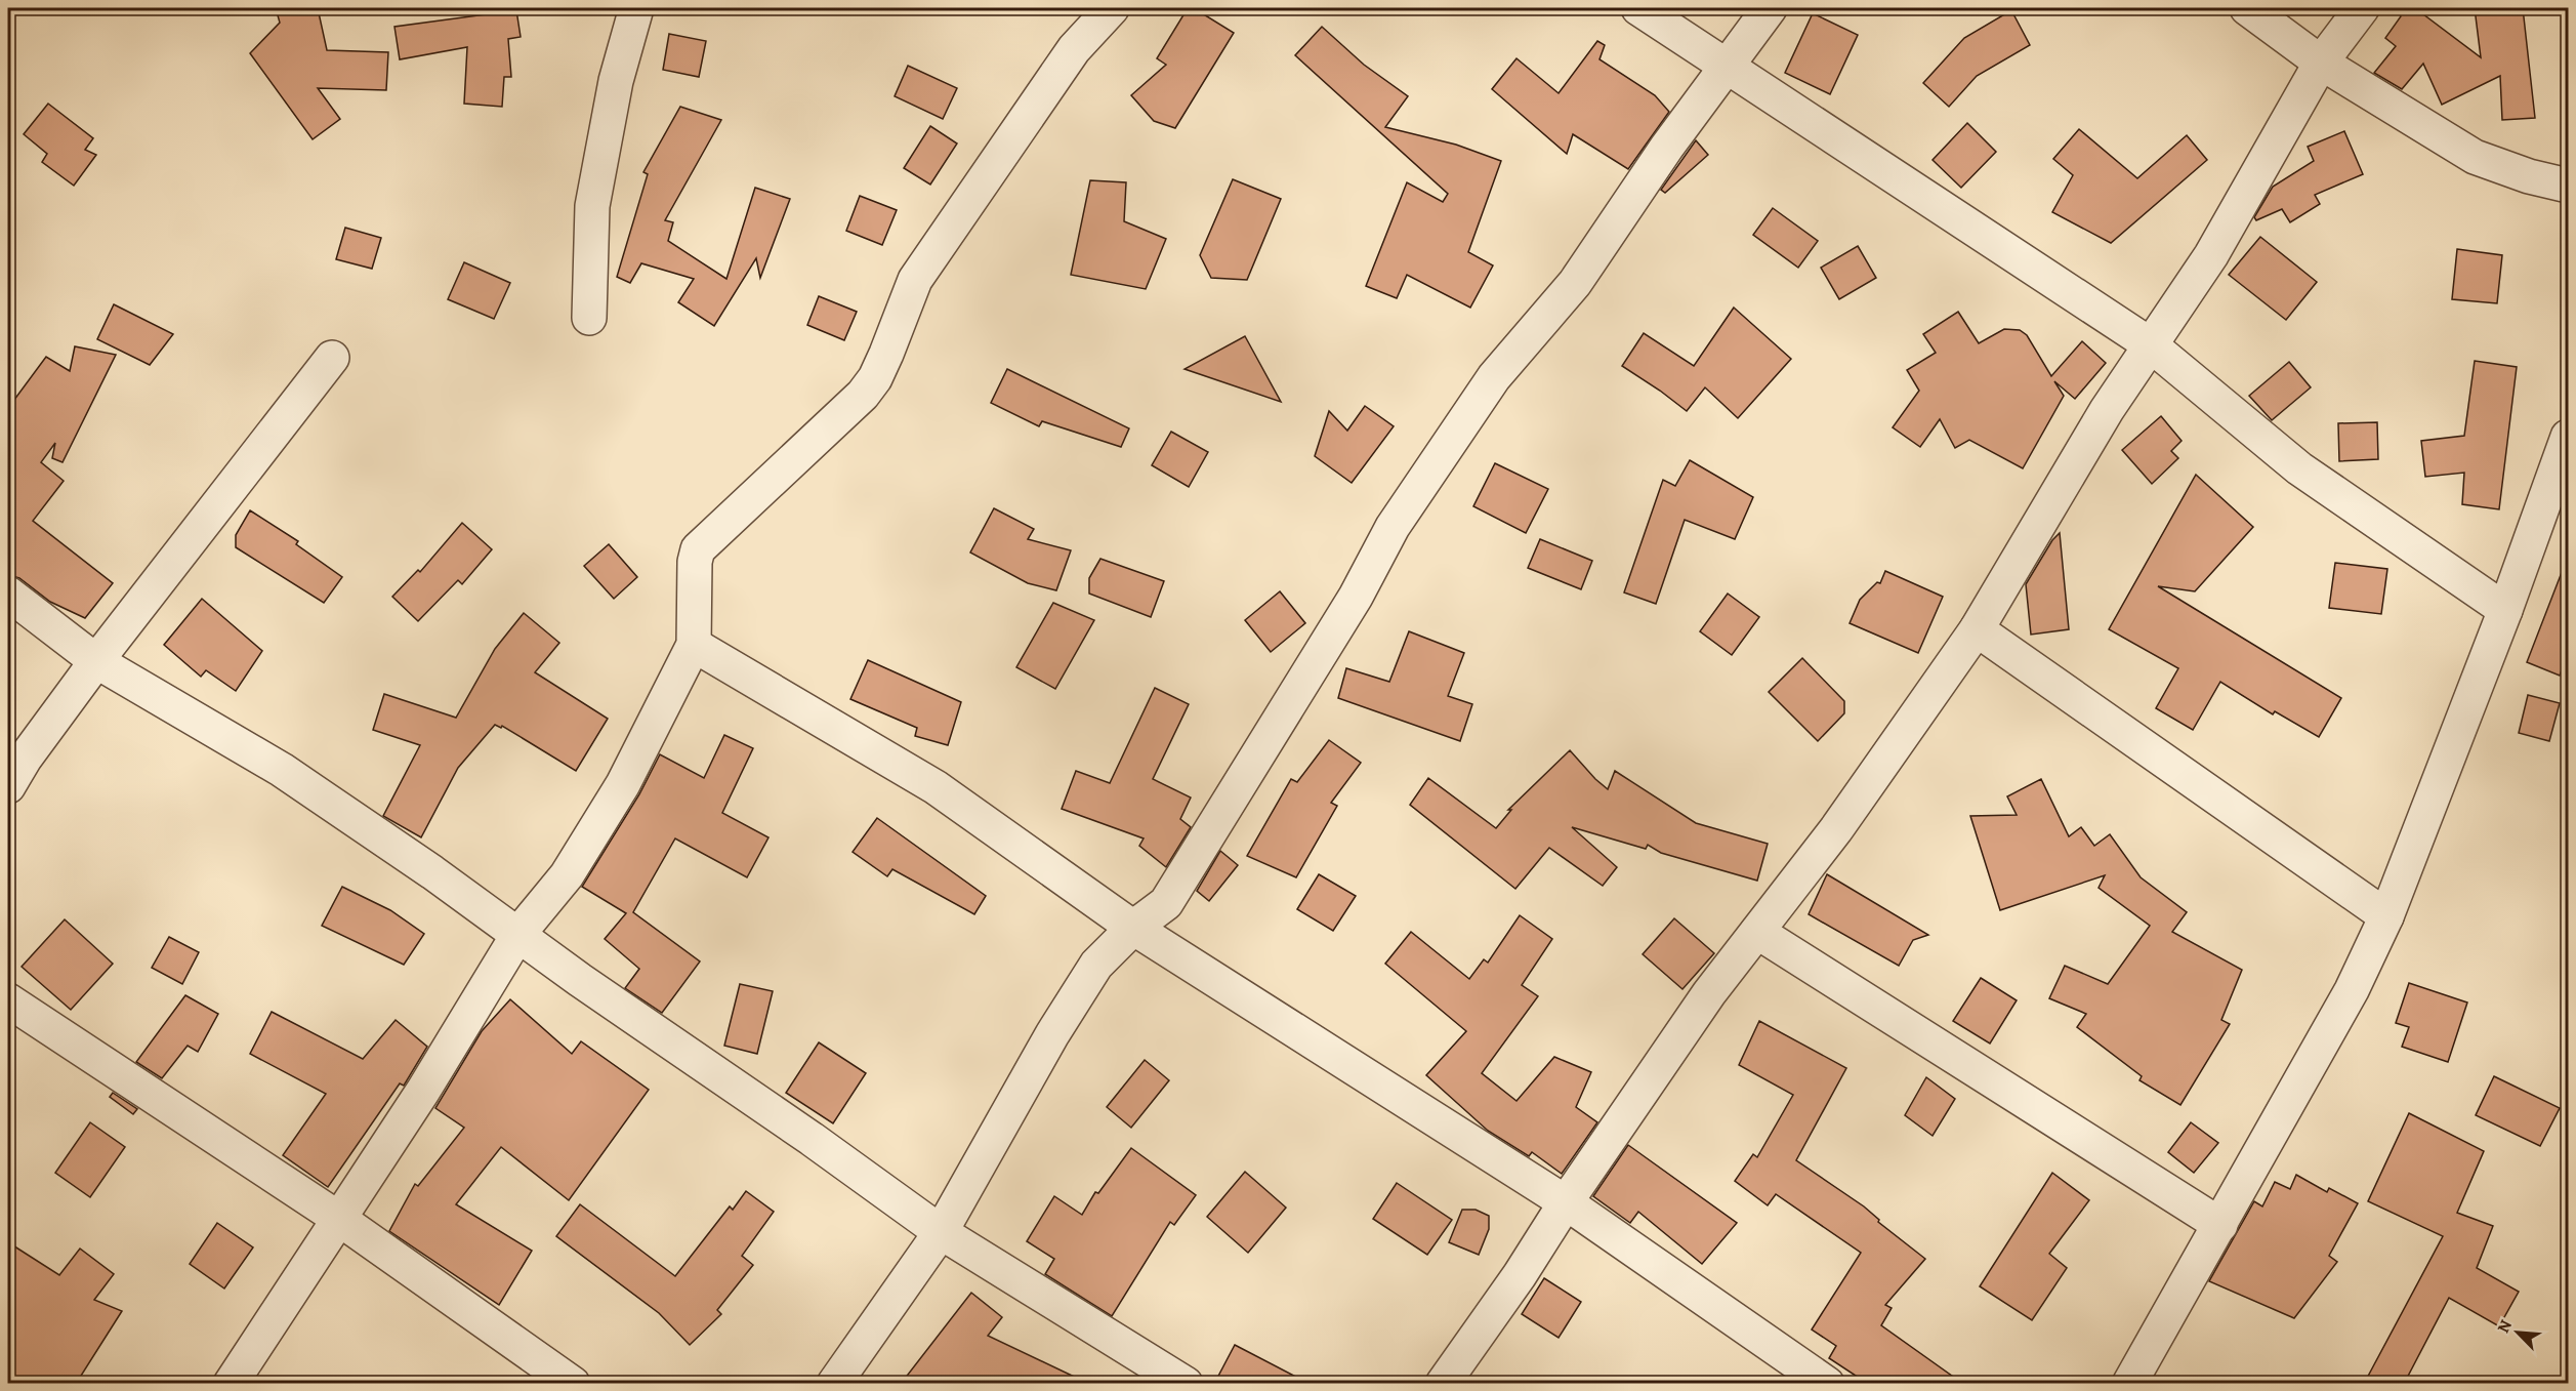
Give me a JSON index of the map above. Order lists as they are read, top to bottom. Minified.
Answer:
{"north":"top left"}
